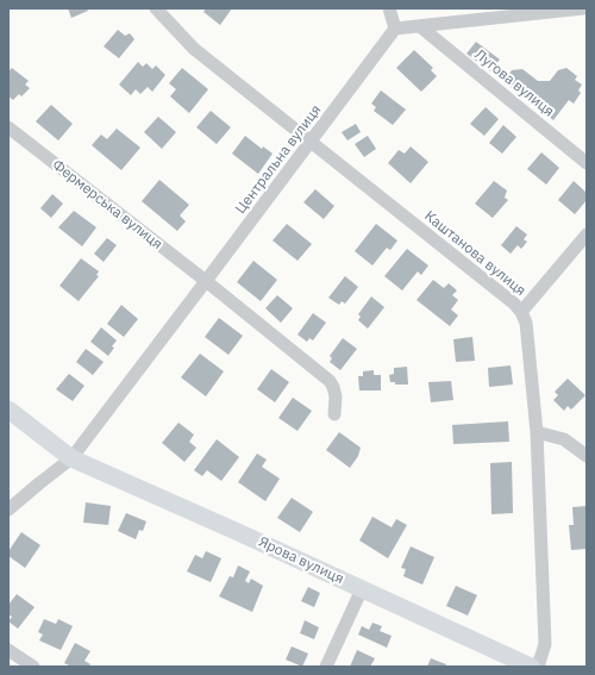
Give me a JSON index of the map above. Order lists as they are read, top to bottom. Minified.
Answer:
{"streets":{"main road":["Ярова вулиця"],"street":["Лугова вулиця","Центральна вулиця","Фермерська вулиця","Каштанова вулиця"]},"crossings":[["Центральна вулиця","Фермерська вулиця"],["Центральна вулиця","Каштанова вулиця"],["Центральна вулиця","Ярова вулиця"]]}
